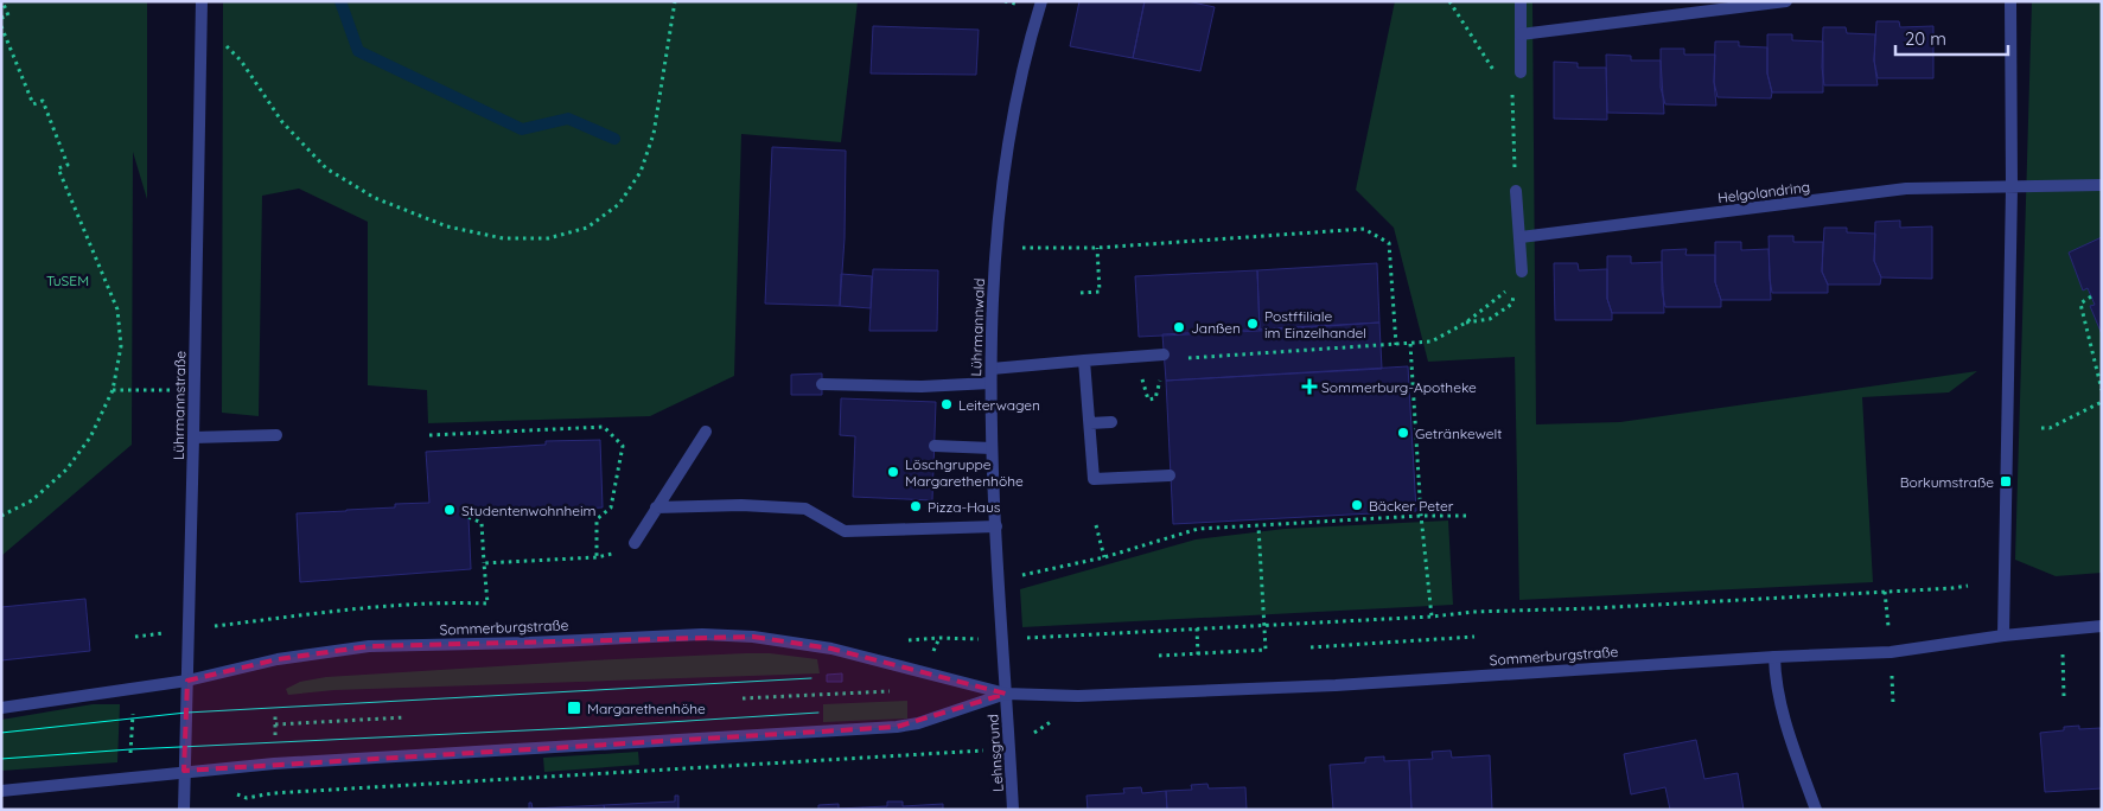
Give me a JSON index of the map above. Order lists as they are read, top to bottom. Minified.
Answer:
{"streets":{"street":["Helgolandring","Lührmannwald","Lührmannstraße","Sommerburgstraße","Lehnsgrund"]},"crossings":[["Lührmannwald","Sommerburgstraße"],["Lührmannwald","Lehnsgrund"],["Lührmannstraße","Sommerburgstraße"],["Sommerburgstraße","Lehnsgrund"]],"parks":["TuSEM"],"places":{"other":["Postffiliale im Einzelhandel","Janßen","Leiterwagen","Getränkewelt","Löschgruppe Margarethenhöhe","Bäcker Peter","Pizza-Haus","Studentenwohnheim"],"health":["Sommerburg-Apotheke"],"transit":["Borkumstraße","Margarethenhöhe"]},"scale_bar":"20 m"}
